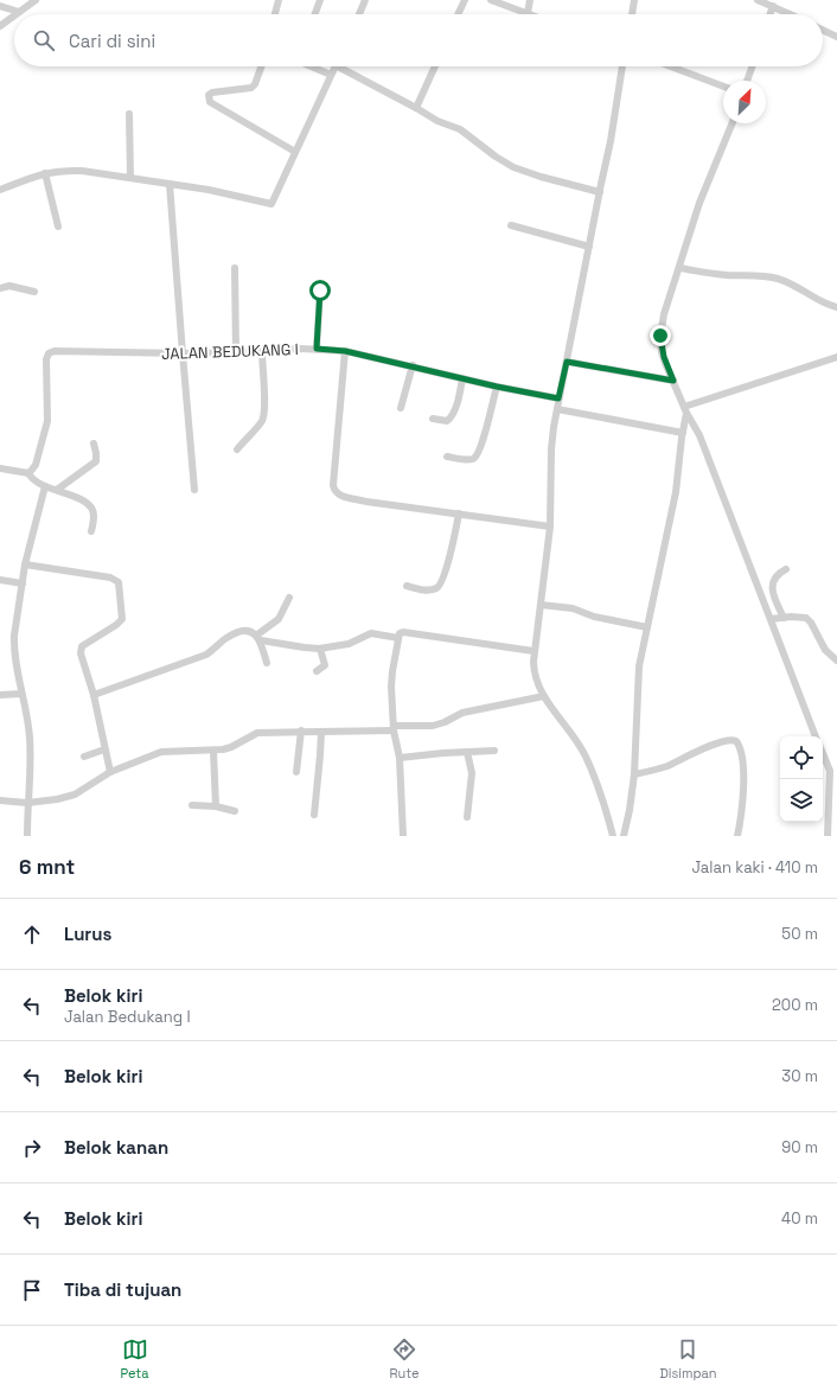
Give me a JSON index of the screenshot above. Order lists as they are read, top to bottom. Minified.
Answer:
{"streets":{"street":["JALAN BEDUKANG I"]},"north":"top right","page":{"search":"Cari di sini","heading":["6 mnt","Jalan kaki · 410 m"],"list":[["Lurus","50 m"],["Belok kiri","Jalan Bedukang I","200 m"],["Belok kiri","30 m"],["Belok kanan","90 m"],["Belok kiri","40 m"],"Tiba di tujuan"],"nav":["Peta","Rute","Disimpan"]}}
